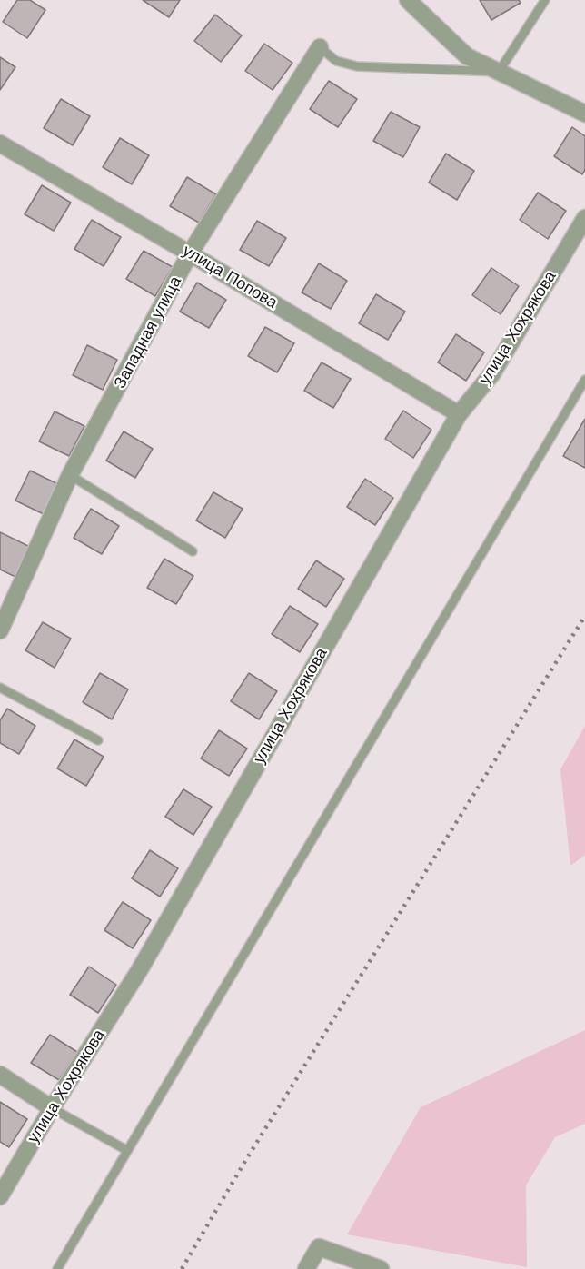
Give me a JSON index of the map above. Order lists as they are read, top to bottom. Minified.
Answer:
{"streets":{"street":["улица Попова","улица Хохрякова","Западная улица"]},"crossings":[["улица Попова","улица Хохрякова"],["улица Попова","Западная улица"]]}
